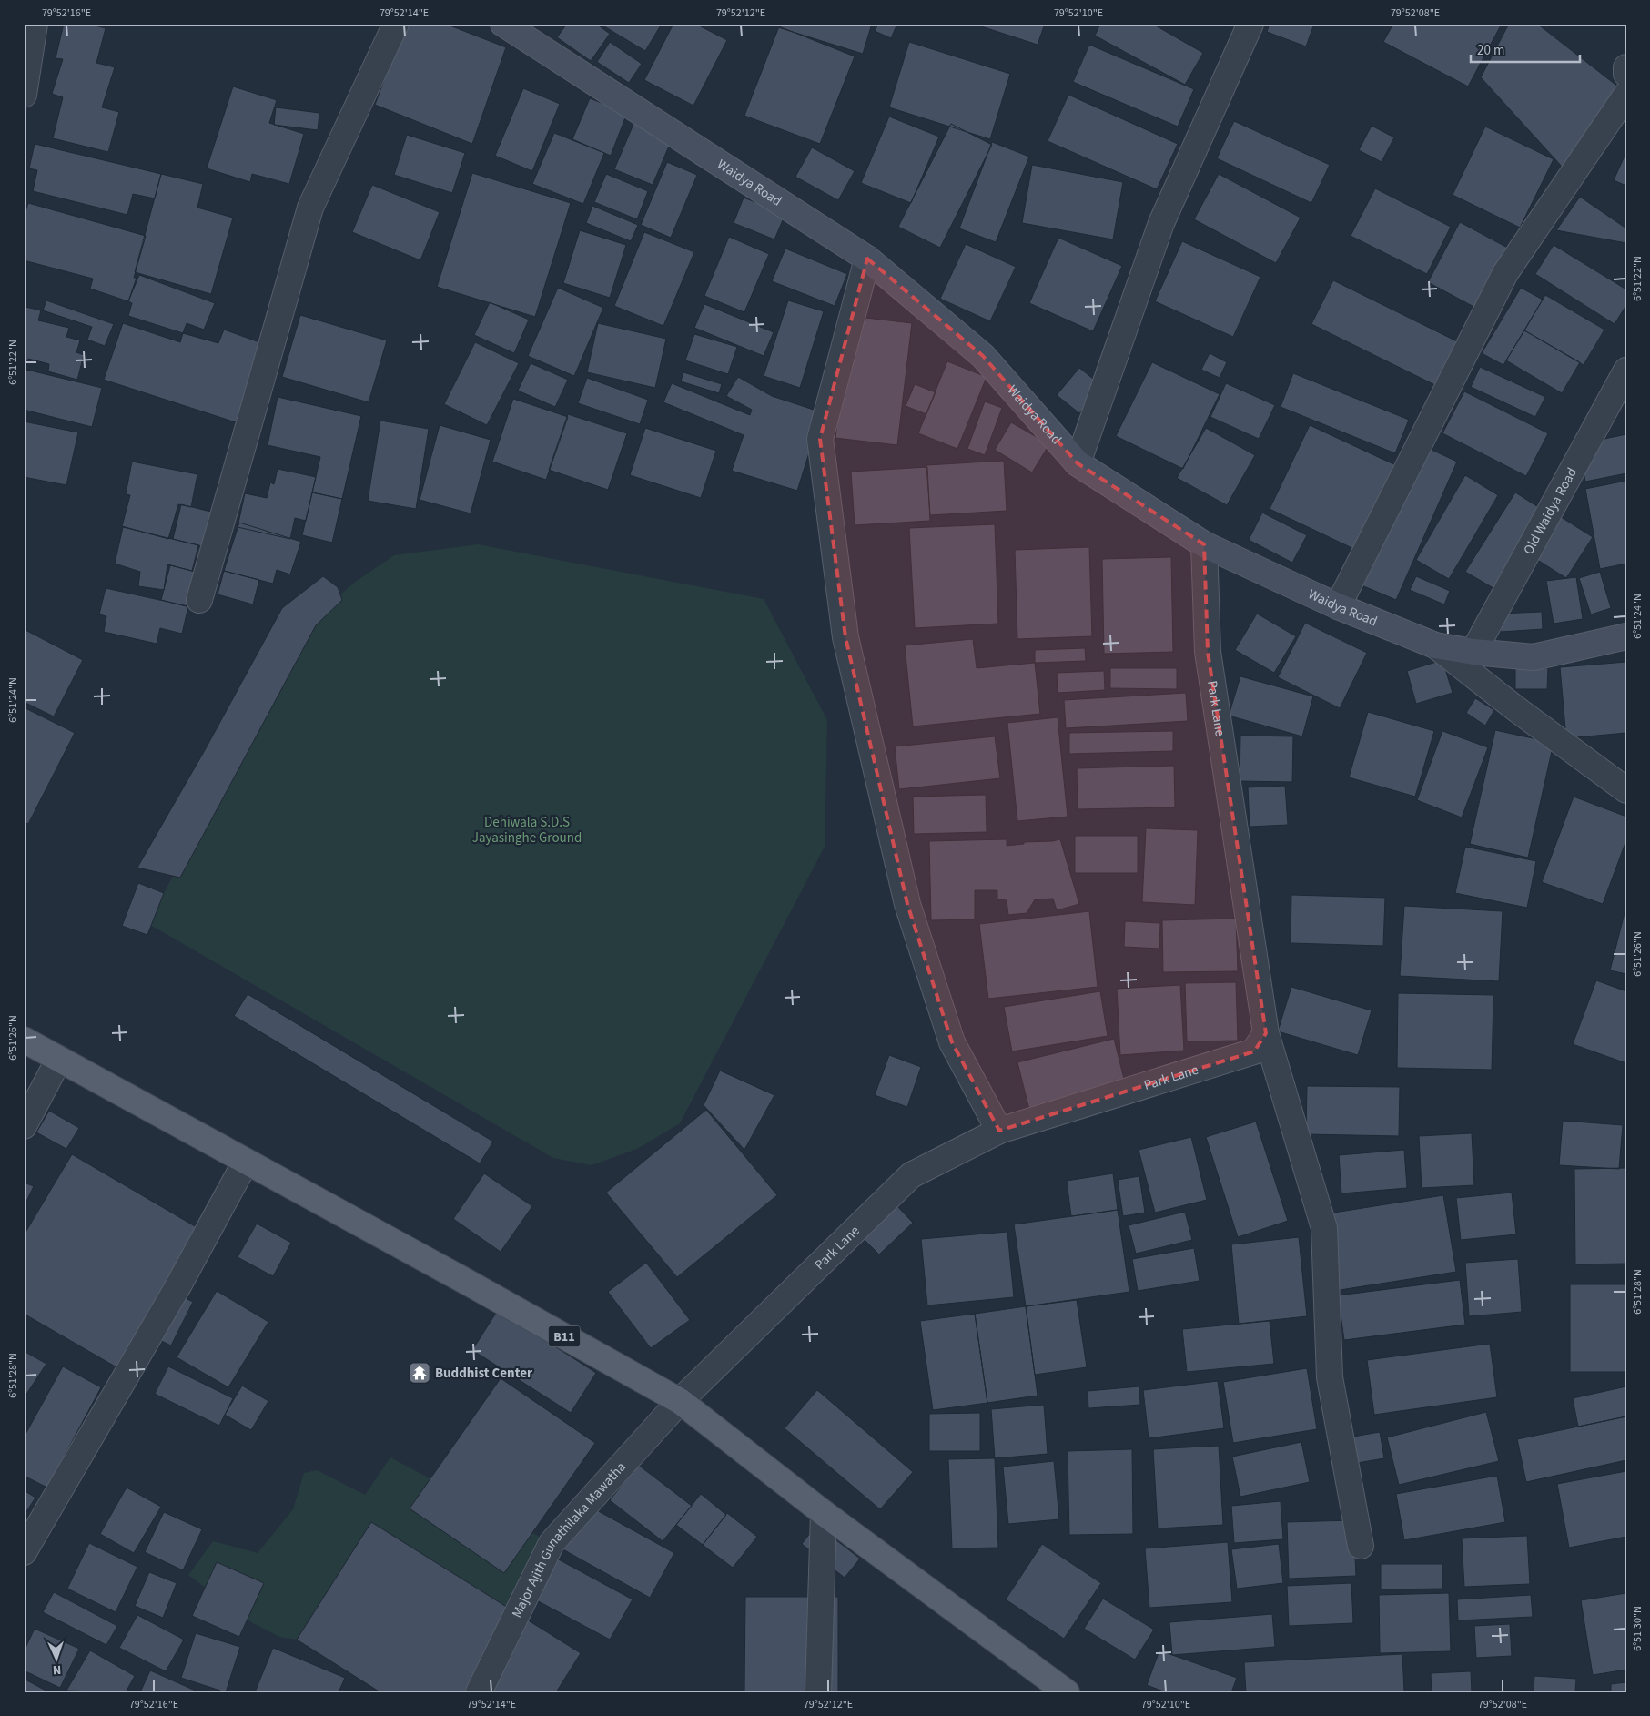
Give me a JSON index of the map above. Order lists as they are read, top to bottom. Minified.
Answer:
{"streets":{"main road":["B11"],"street":["Waidya Road","Old Waidya Road","Park Lane","Major Ajith Gunathilaka Mawatha"]},"crossings":[["Waidya Road","Old Waidya Road"],["Waidya Road","Park Lane"],["Park Lane","B11"],["Park Lane","Major Ajith Gunathilaka Mawatha"],["B11","Major Ajith Gunathilaka Mawatha"]],"parks":["Dehiwala S.D.S Jayasinghe Ground"],"places":{"temple":["Buddhist Center"]},"scale_bar":"20 m","north":"bottom","coordinates":["79°52'16\"E","79°52'14\"E","79°52'12\"E","79°52'10\"E","79°52'08\"E","6°51'22\"N","6°51'24\"N","6°51'26\"N","6°51'28\"N","6°51'30\"N"]}
